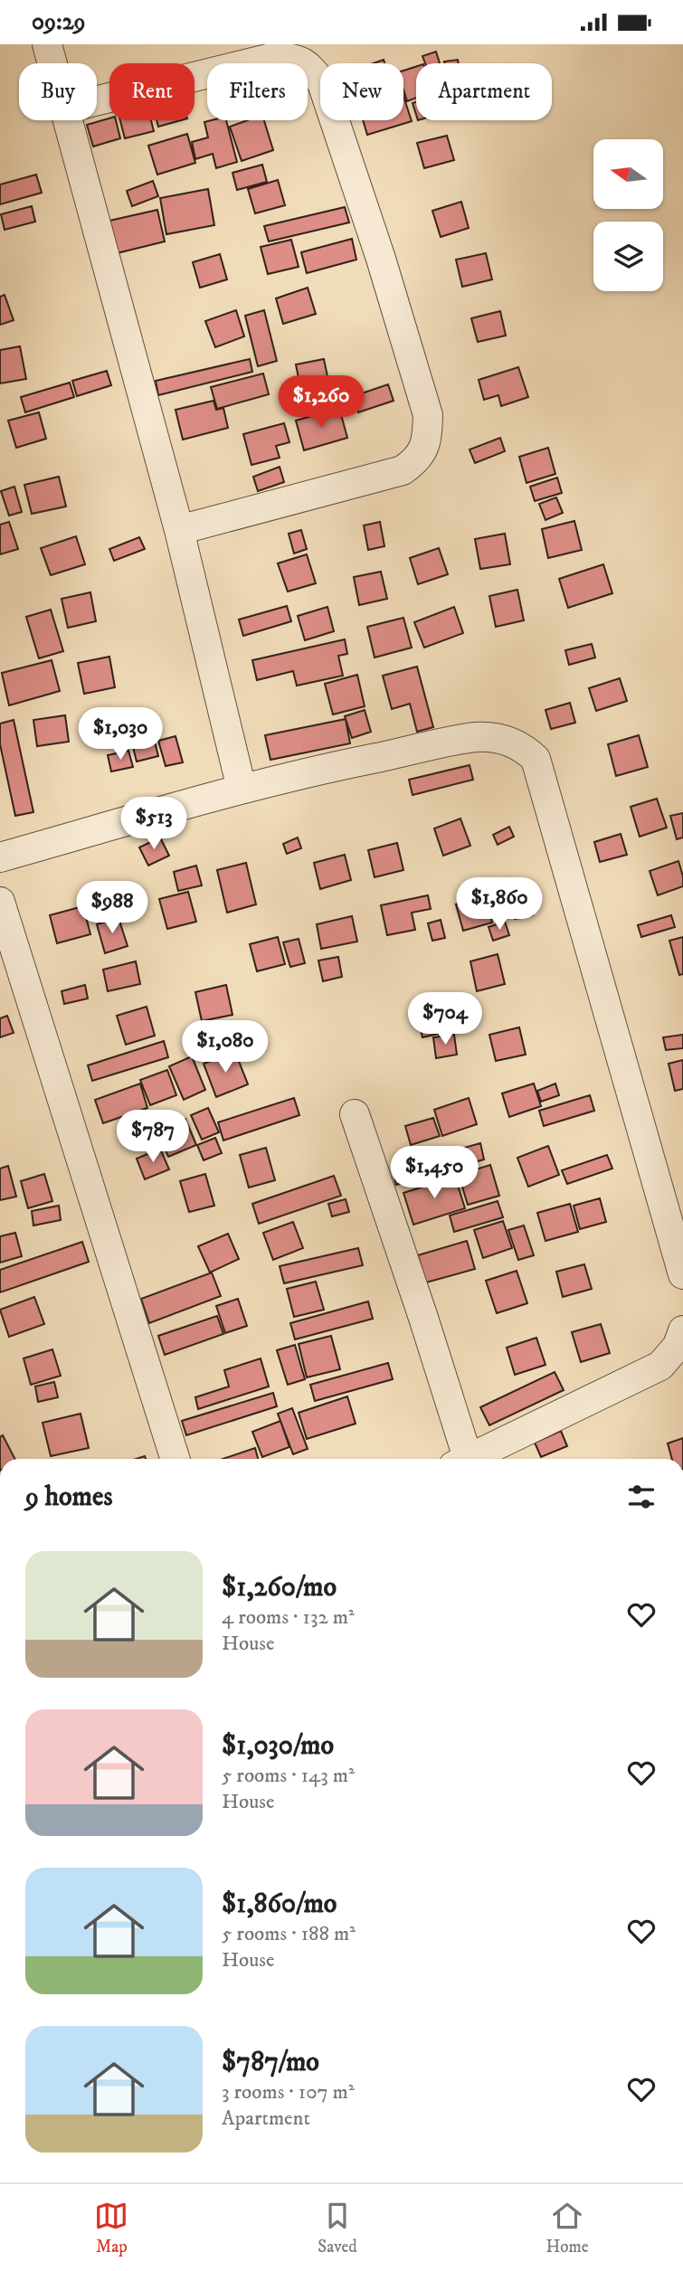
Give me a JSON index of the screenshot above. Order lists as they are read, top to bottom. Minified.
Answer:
{"north":"left","page":{"status":"09:29","chip":["Buy","Rent","Filters","New","Apartment"],"price":["$1,260","$1,030","$513","$1,860","$988","$704","$1,080","$787","$1,450"],"heading":"9 homes","list":[{"name":"$1,260/mo","note":"4 rooms · 132 m² · House"},{"name":"$1,030/mo","note":"5 rooms · 143 m² · House"},{"name":"$1,860/mo","note":"5 rooms · 188 m² · House"},{"name":"$787/mo","note":"3 rooms · 107 m² · Apartment"}],"tabs":["Map","Saved","Home"]}}
